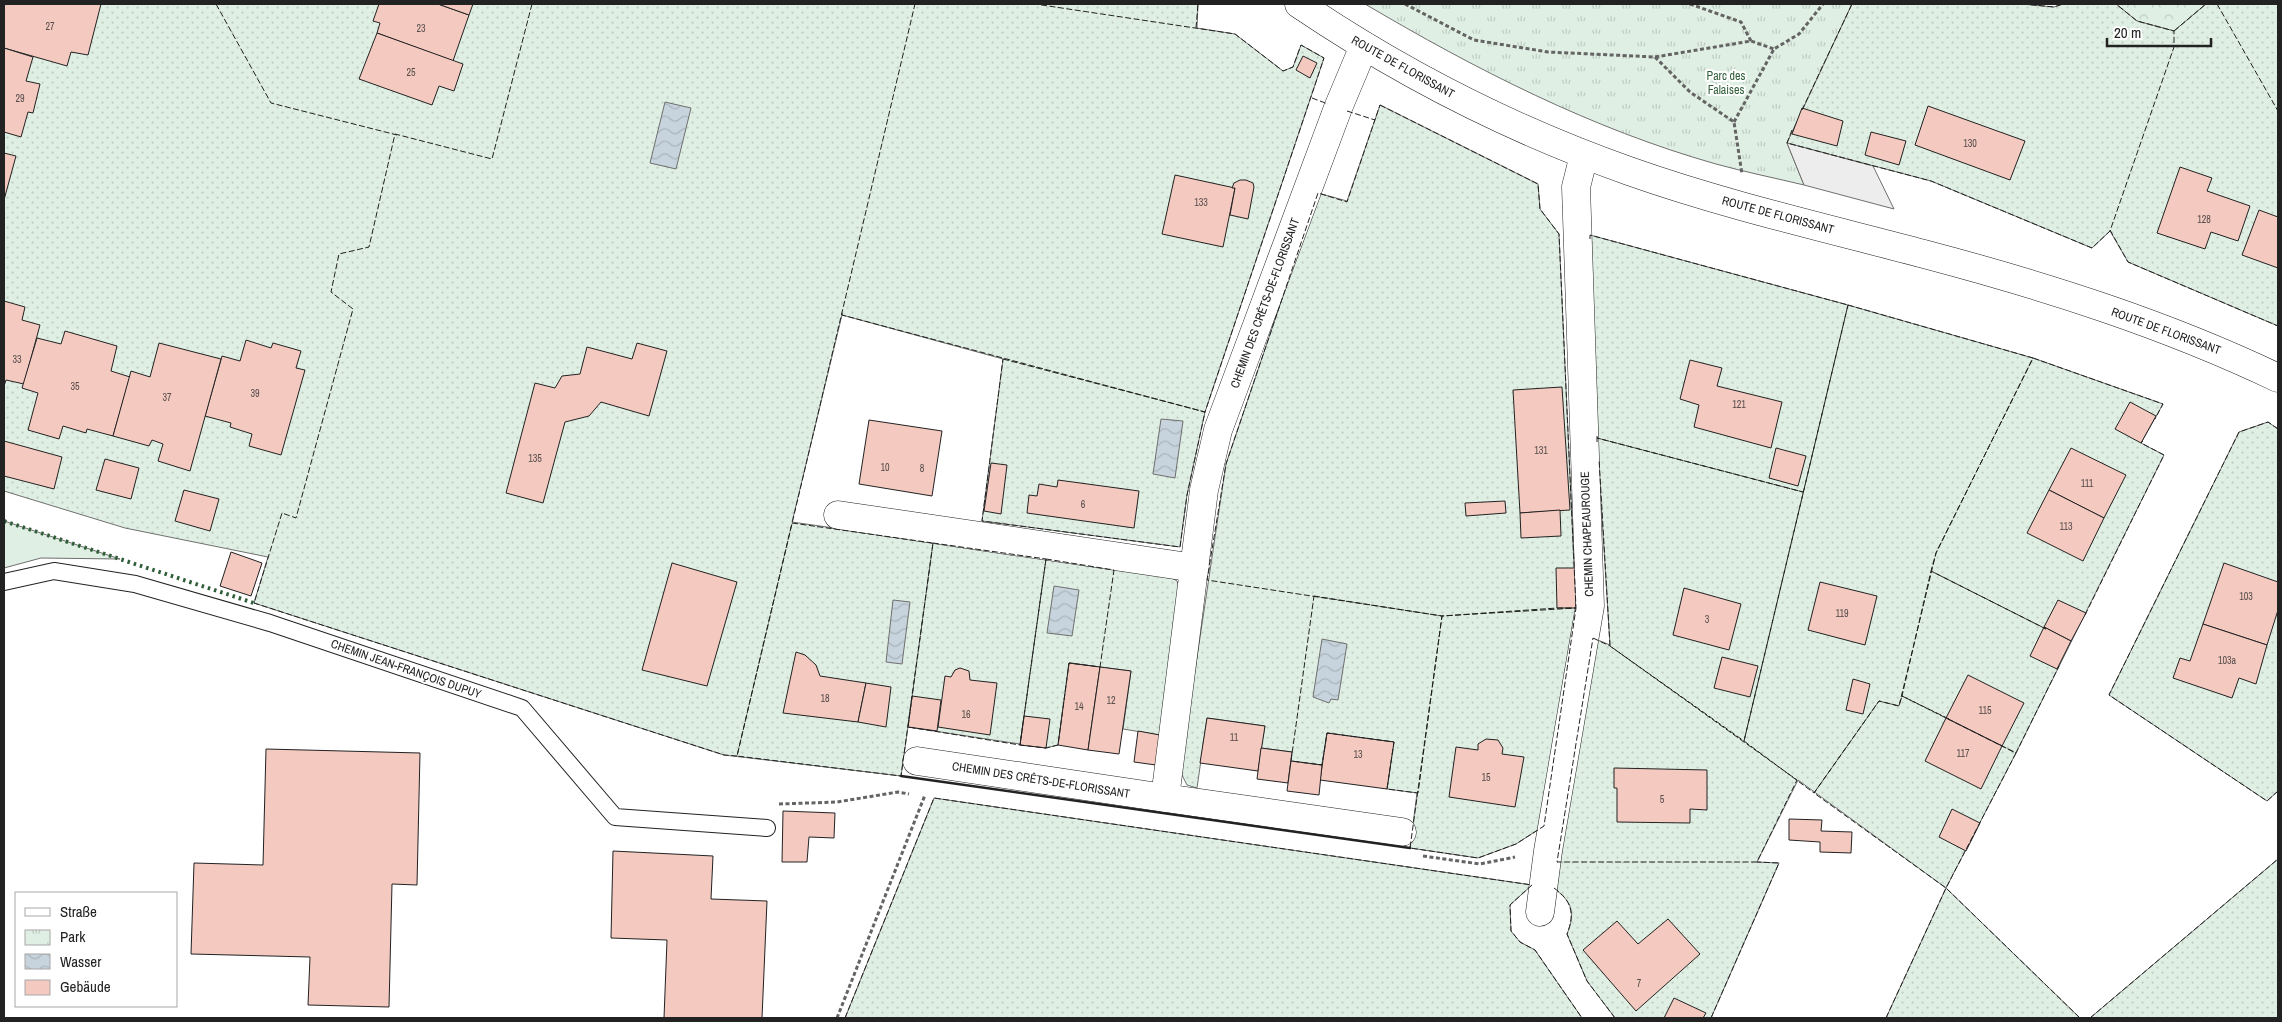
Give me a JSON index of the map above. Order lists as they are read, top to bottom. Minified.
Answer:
{"streets":{"street":["ROUTE DE FLORISSANT","CHEMIN DES CRÊTS-DE-FLORISSANT","CHEMIN CHAPEAUROUGE"],"lane":["CHEMIN JEAN-FRANÇOIS DUPUY"]},"crossings":[["ROUTE DE FLORISSANT","CHEMIN DES CRÊTS-DE-FLORISSANT"],["ROUTE DE FLORISSANT","CHEMIN CHAPEAUROUGE"]],"parks":["Parc des Falaises"],"house_numbers":["27","23","25","29","130","133","128","33","35","39","37","121","131","135","10","8","111","6","113","103","119","3","103a","18","12","14","115","16","11","117","13","15","5","7"],"legend":["Straße","Park","Wasser","Gebäude"],"scale_bar":"20 m"}
